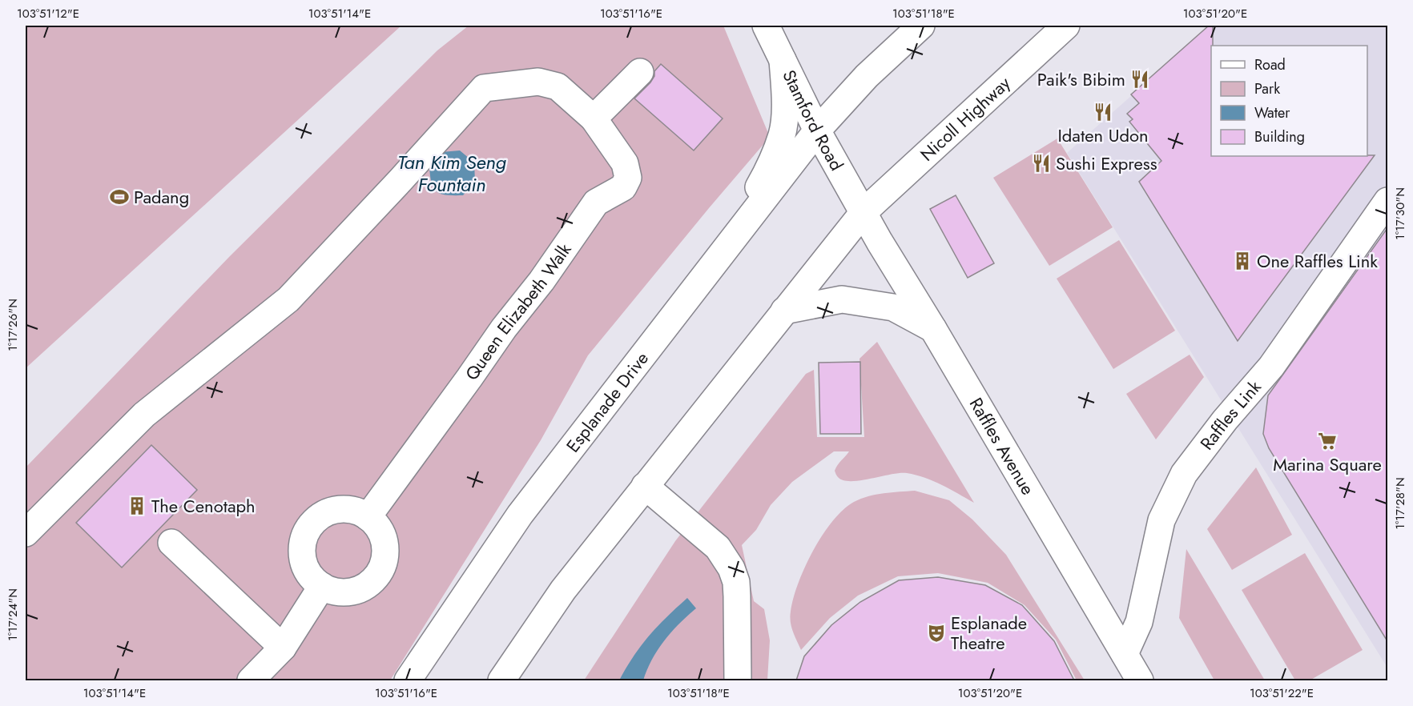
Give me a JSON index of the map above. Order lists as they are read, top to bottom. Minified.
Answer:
{"streets":{"main road":["Nicoll Highway","Stamford Road","Queen Elizabeth Walk","Esplanade Drive","Raffles Link","Raffles Avenue"]},"crossings":[["Nicoll Highway","Stamford Road"],["Nicoll Highway","Raffles Avenue"],["Stamford Road","Esplanade Drive"],["Stamford Road","Raffles Avenue"],["Raffles Link","Raffles Avenue"]],"water":["Tan Kim Seng Fountain"],"places":{"restaurant":["Paik's Bibim","Idaten Udon","Sushi Express"],"sports":["Padang"],"building":["One Raffles Link","The Cenotaph"],"supermarket":["Marina Square"],"theatre":["Esplanade Theatre"]},"legend":["Road","Park","Water","Building"],"coordinates":["103°51'12\"E","103°51'14\"E","103°51'16\"E","103°51'18\"E","103°51'20\"E","1°17'30\"N","1°17'26\"N","1°17'28\"N","1°17'24\"N","103°51'22\"E"]}
